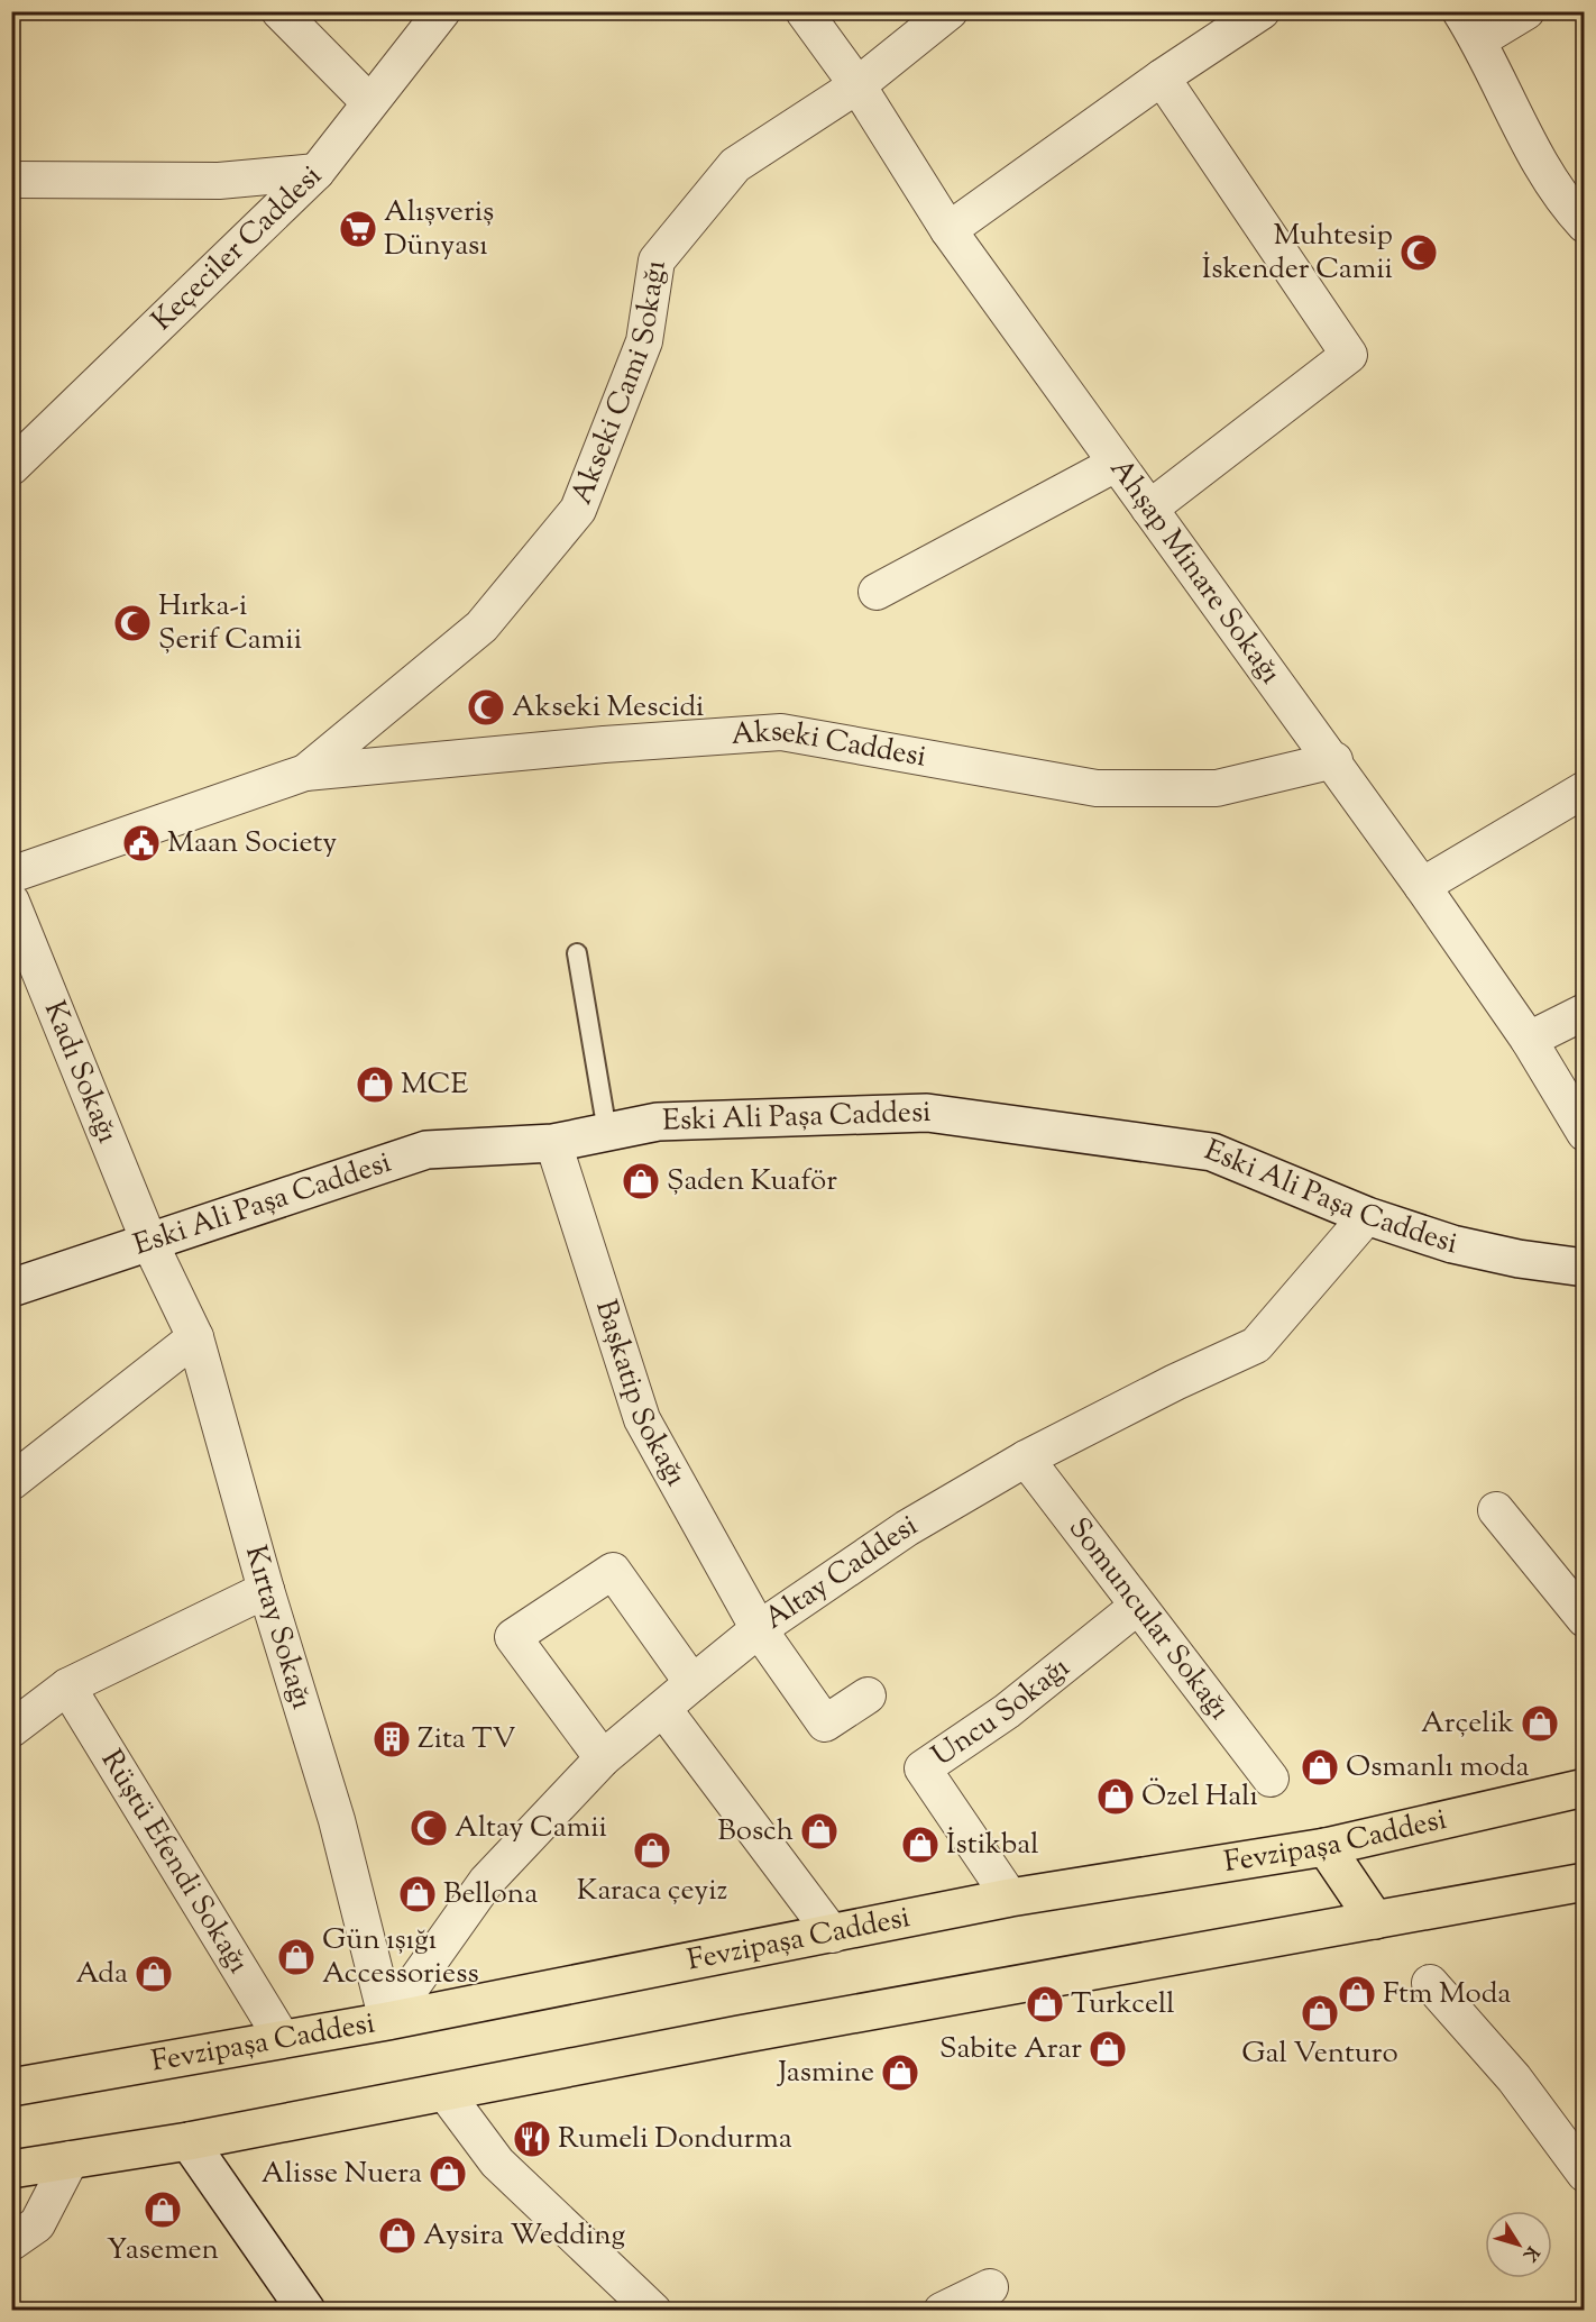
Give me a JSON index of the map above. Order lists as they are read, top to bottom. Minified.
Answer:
{"streets":{"main road":["Fevzipaşa Caddesi"],"street":["Keçeciler Caddesi","Akseki Cami Sokağı","Ahşap Minare Sokağı","Akseki Caddesi","Kadı Sokağı","Eski Ali Paşa Caddesi","Başkatip Sokağı","Altay Caddesi","Somuncular Sokağı","Kırtay Sokağı","Uncu Sokağı","Rüştü Efendi Sokağı"]},"crossings":[["Akseki Cami Sokağı","Ahşap Minare Sokağı"],["Akseki Cami Sokağı","Akseki Caddesi"],["Ahşap Minare Sokağı","Akseki Caddesi"],["Kadı Sokağı","Eski Ali Paşa Caddesi"],["Kadı Sokağı","Kırtay Sokağı"],["Eski Ali Paşa Caddesi","Başkatip Sokağı"],["Eski Ali Paşa Caddesi","Altay Caddesi"],["Eski Ali Paşa Caddesi","Kırtay Sokağı"],["Başkatip Sokağı","Altay Caddesi"],["Altay Caddesi","Somuncular Sokağı"],["Altay Caddesi","Kırtay Sokağı"],["Altay Caddesi","Fevzipaşa Caddesi"],["Somuncular Sokağı","Uncu Sokağı"],["Kırtay Sokağı","Fevzipaşa Caddesi"],["Uncu Sokağı","Fevzipaşa Caddesi"],["Fevzipaşa Caddesi","Rüştü Efendi Sokağı"]],"places":{"supermarket":["Alışveriş Dünyası"],"mosque":["Muhtesip İskender Camii","Hırka-i Şerif Camii","Akseki Mescidi","Altay Camii"],"public building":["Maan Society"],"shop":["MCE","Şaden Kuaför","Arçelik","Osmanlı moda","Özel Halı","Bosch","İstikbal","Karaca çeyiz","Bellona","Gün ışığı Accessoriess","Ada","Ftm Moda","Turkcell","Gal Venturo","Sabite Arar","Jasmine","Alisse Nuera","Yasemen","Aysira Wedding"],"building":["Zita TV"],"restaurant":["Rumeli Dondurma"]},"north":"bottom right"}
